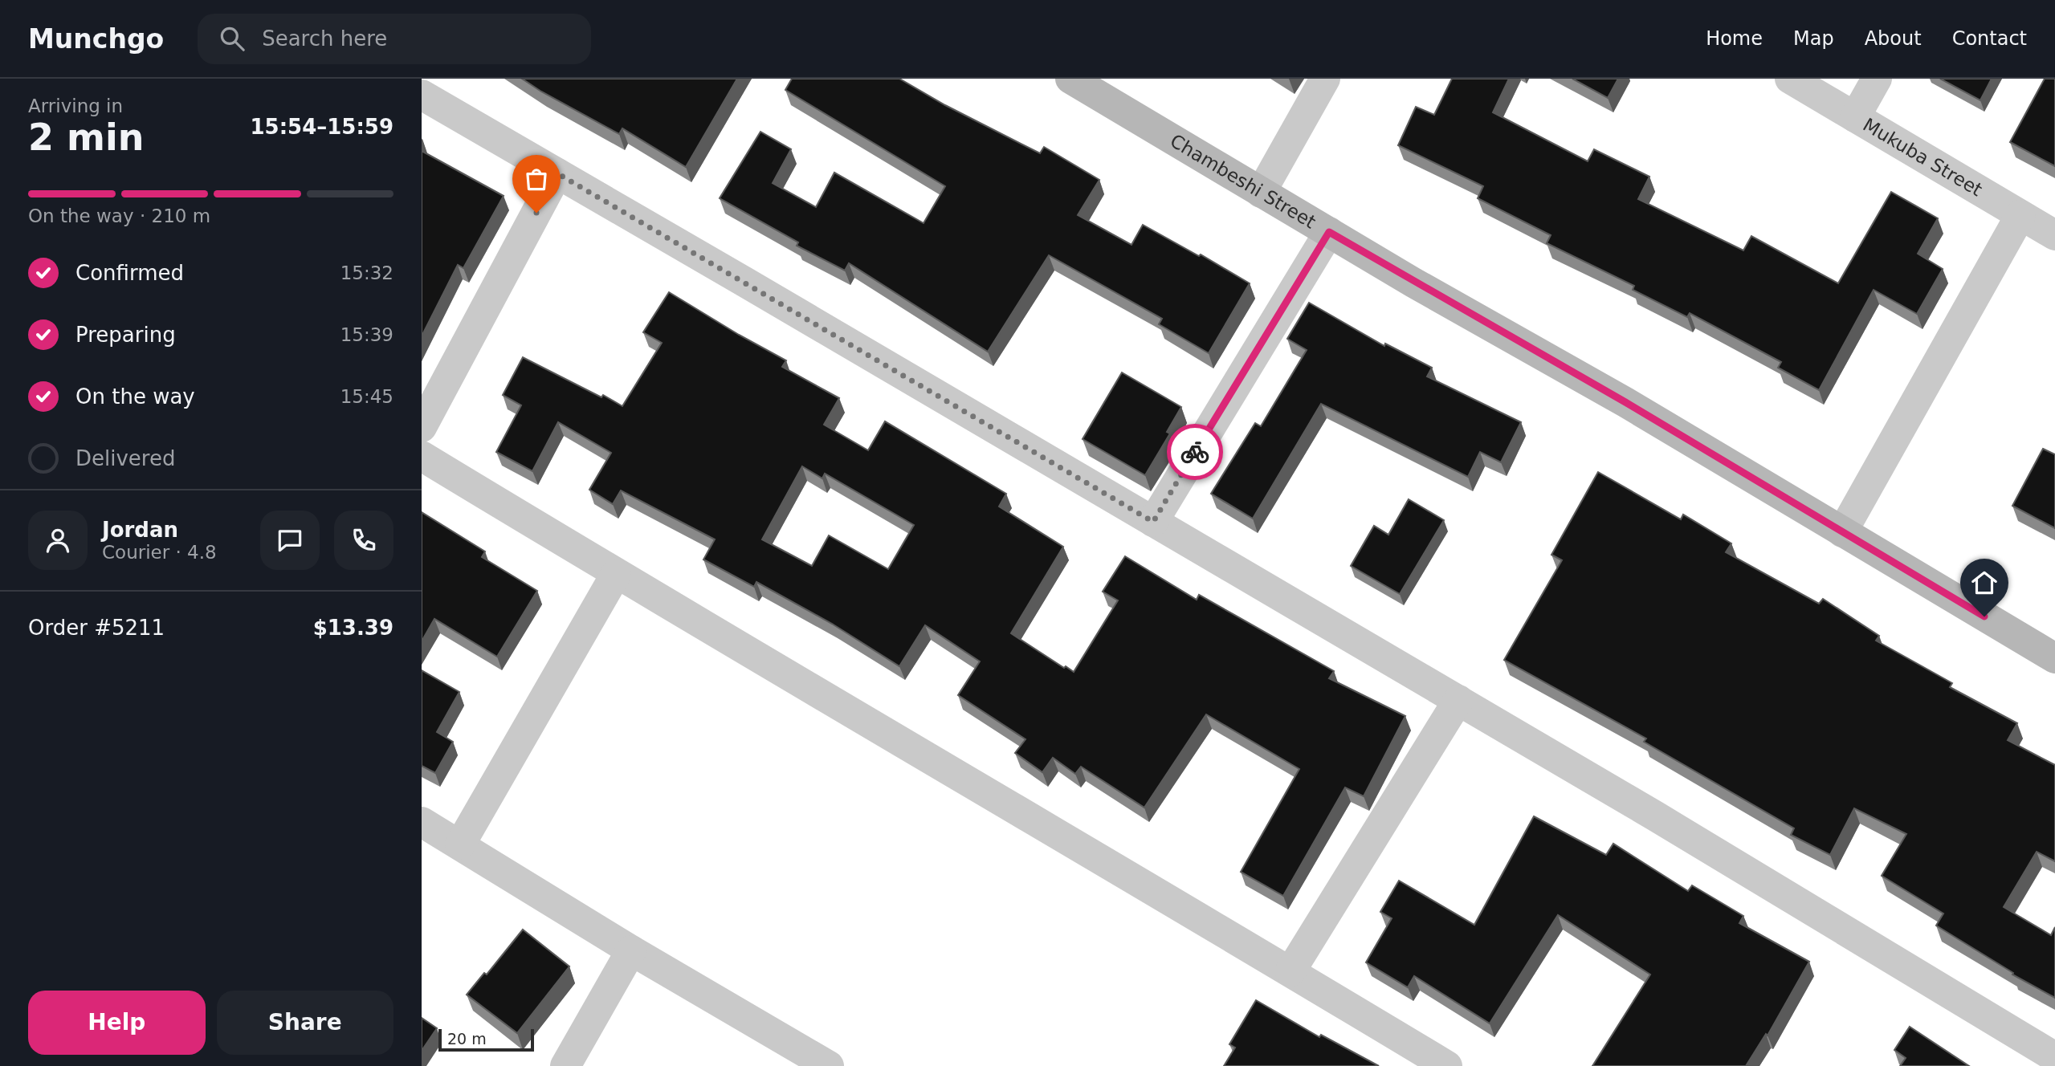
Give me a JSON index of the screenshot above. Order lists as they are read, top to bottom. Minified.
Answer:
{"streets":{"street":["Mukuba Street","Chambeshi Street"]},"scale_bar":"20 m","page":{"header":"Munchgo","search":"Search here","nav":["Home","Map","About","Contact"],"heading":["2 min","Arriving in","15:54–15:59"],"panel":["Jordan","Courier · 4.8","Order #5211","$13.39"],"bar":"On the way · 210 m","list":[["Confirmed","15:32"],["Preparing","15:39"],["On the way","15:45"],"Delivered"],"buttons":["Help","Share"],"scale":"20 m"}}
